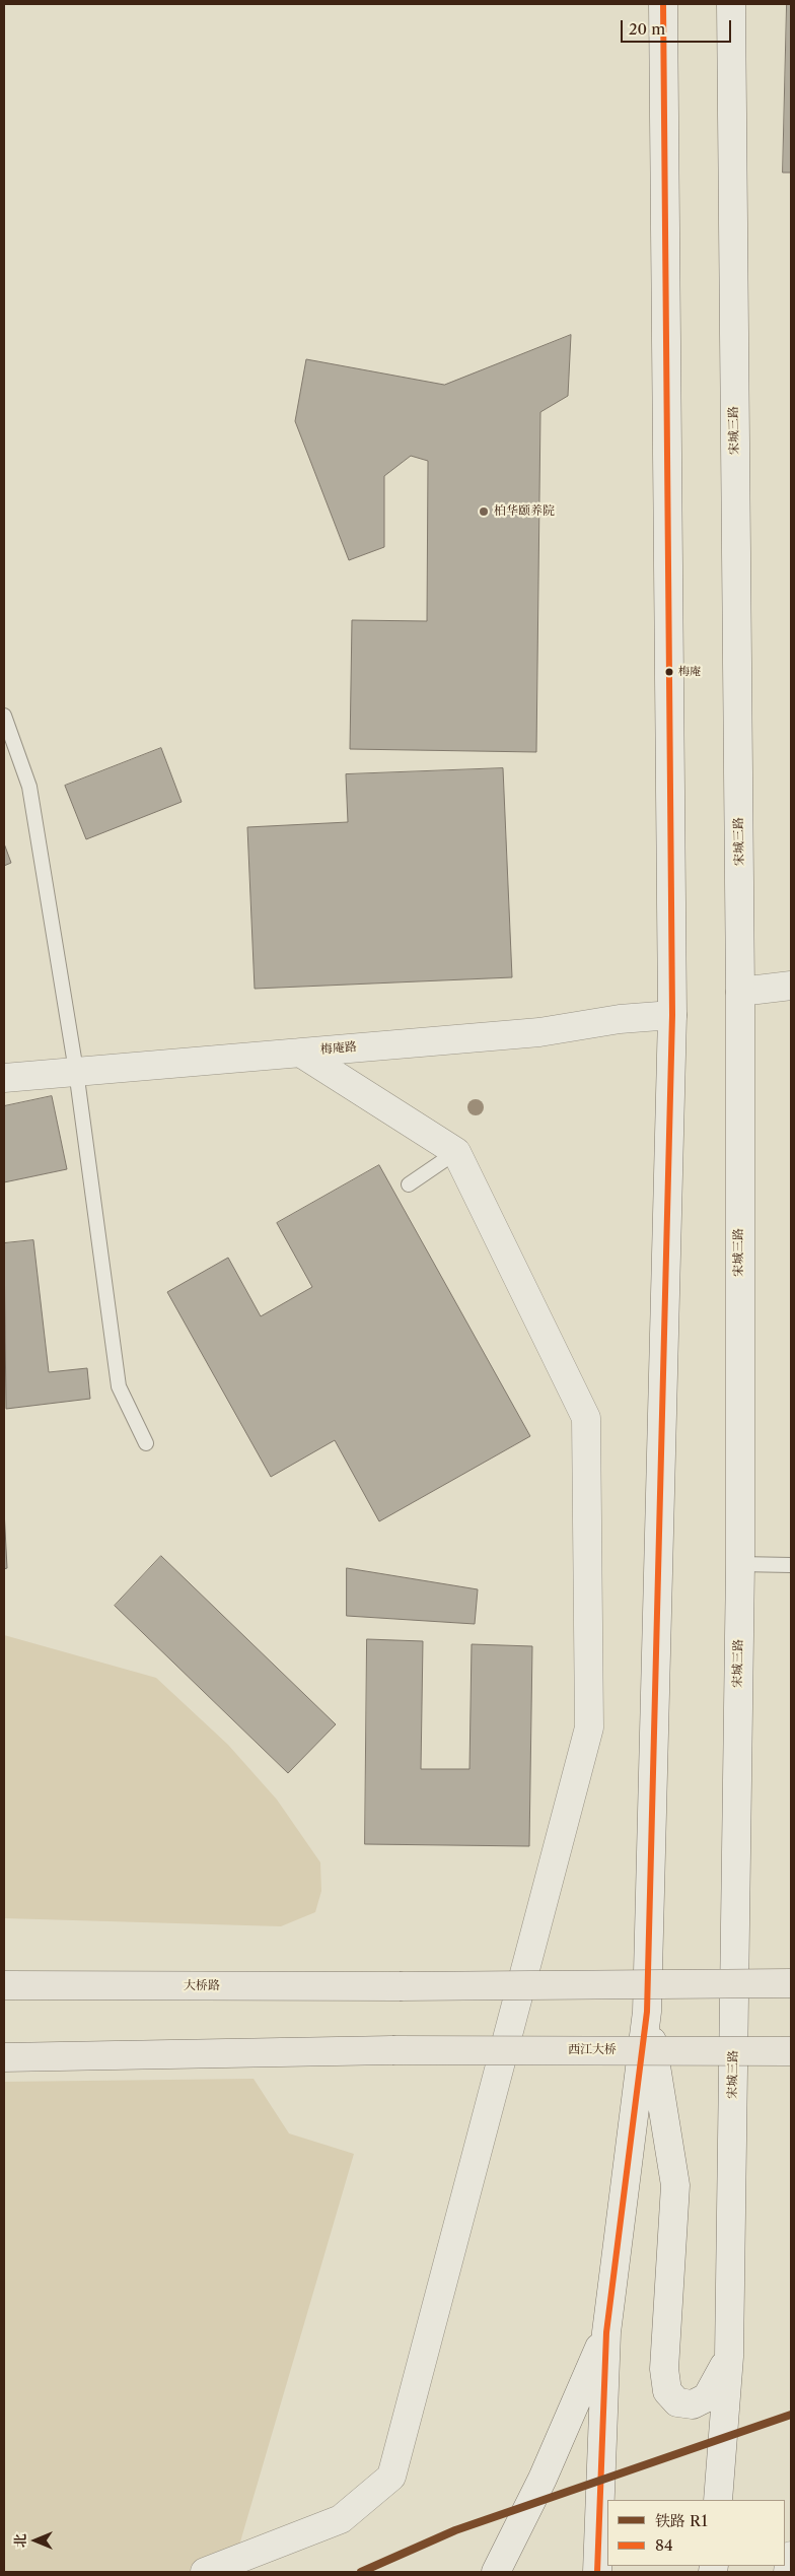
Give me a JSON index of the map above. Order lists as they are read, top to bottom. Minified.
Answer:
{"streets":{"main road":["宋城三路","梅庵路","大桥路","西江大桥"]},"places":["柏华颐养院","梅庵"],"lines":["transit line 84","rail line R1"],"legend":["铁路 R1","84"],"scale_bar":"20 m","north":"left"}
